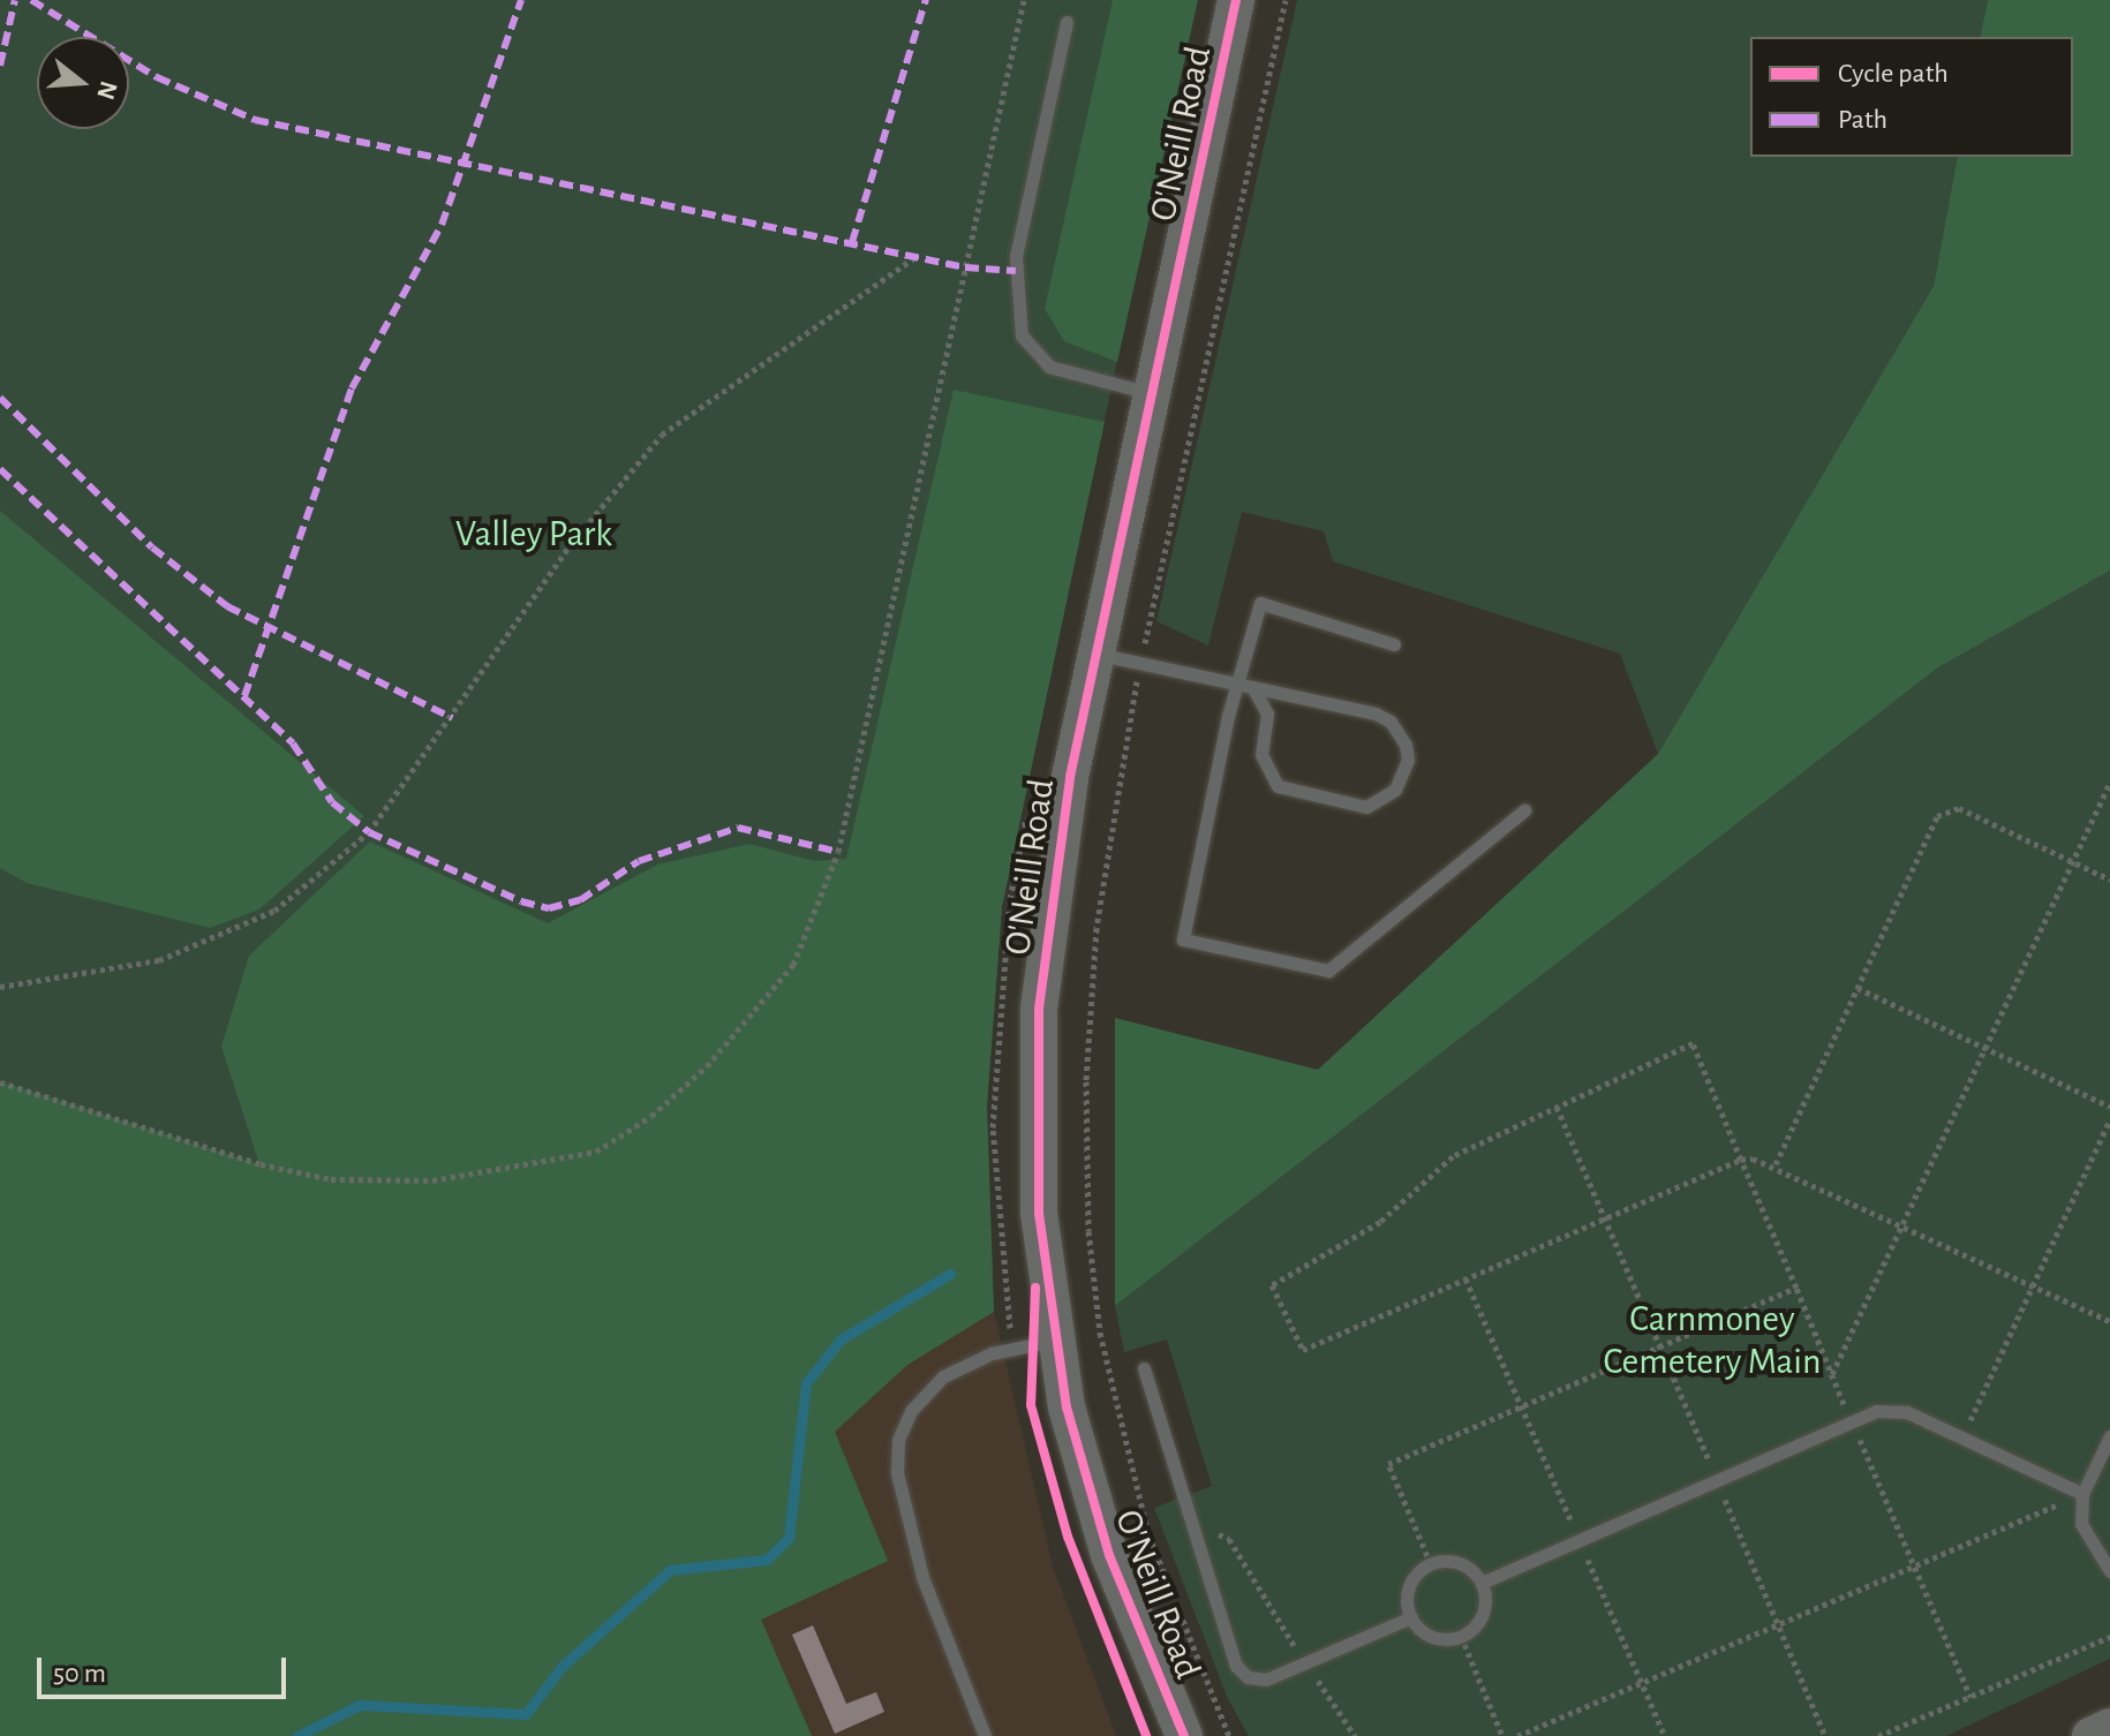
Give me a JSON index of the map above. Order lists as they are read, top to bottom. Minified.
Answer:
{"streets":{"main road":["O'Neill Road"]},"parks":["Valley Park","Carnmoney Cemetery Main"],"legend":["Cycle path","Path"],"scale_bar":"50 m","north":"right"}
